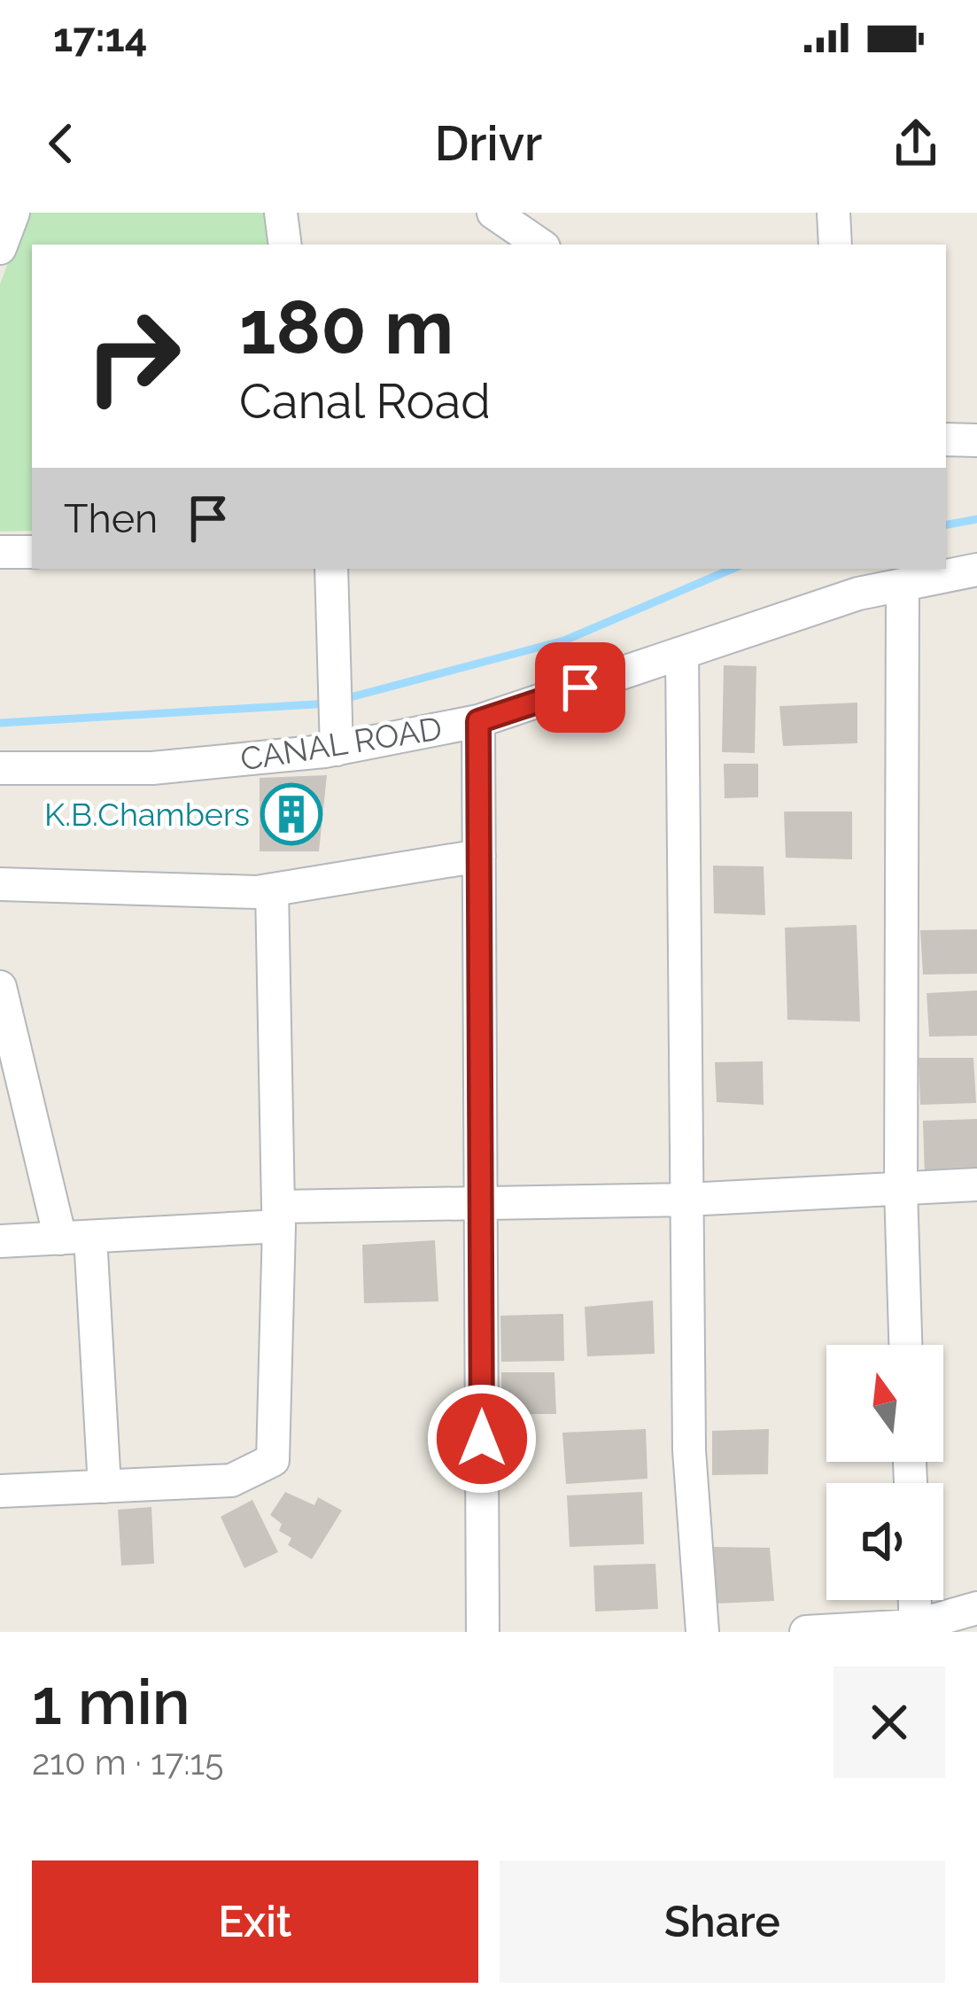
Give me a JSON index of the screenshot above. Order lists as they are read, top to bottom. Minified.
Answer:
{"streets":{"street":["CANAL ROAD"]},"places":{"building":["K.B.Chambers"]},"north":"top","page":{"status":"17:14","header":"Drivr","turn":["180 m","Canal Road"],"then":"Then","heading":["1 min","210 m · 17:15"],"buttons":["Exit","Share"]}}
